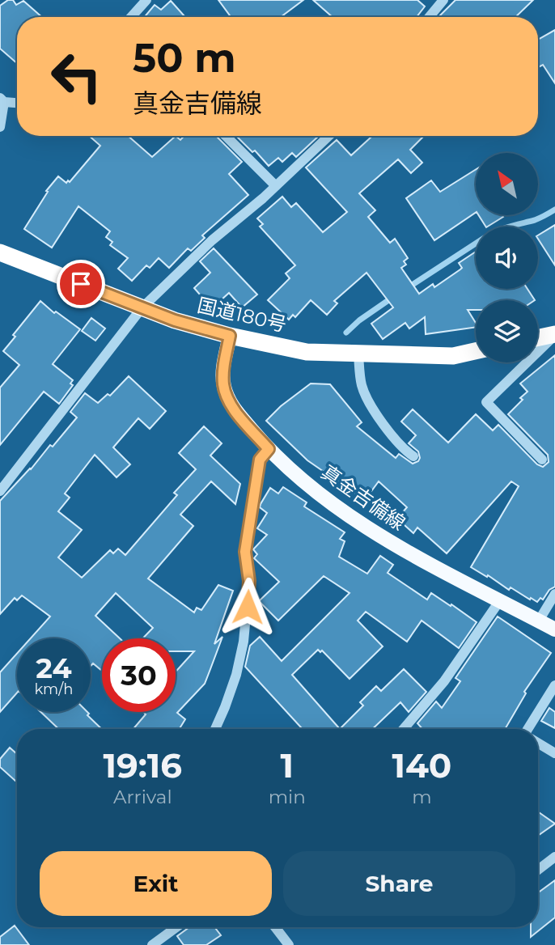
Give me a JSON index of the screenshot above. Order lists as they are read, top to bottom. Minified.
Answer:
{"streets":{"highway":["国道180号"],"main road":["真金吉備線"]},"crossings":[["国道180号","真金吉備線"]],"north":"top left","page":{"turn":["50 m","真金吉備線"],"speed":"24 km/h","limit":"30","eta":["19:16","Arrival","1","min","140","m"],"buttons":["Exit","Share"]}}
